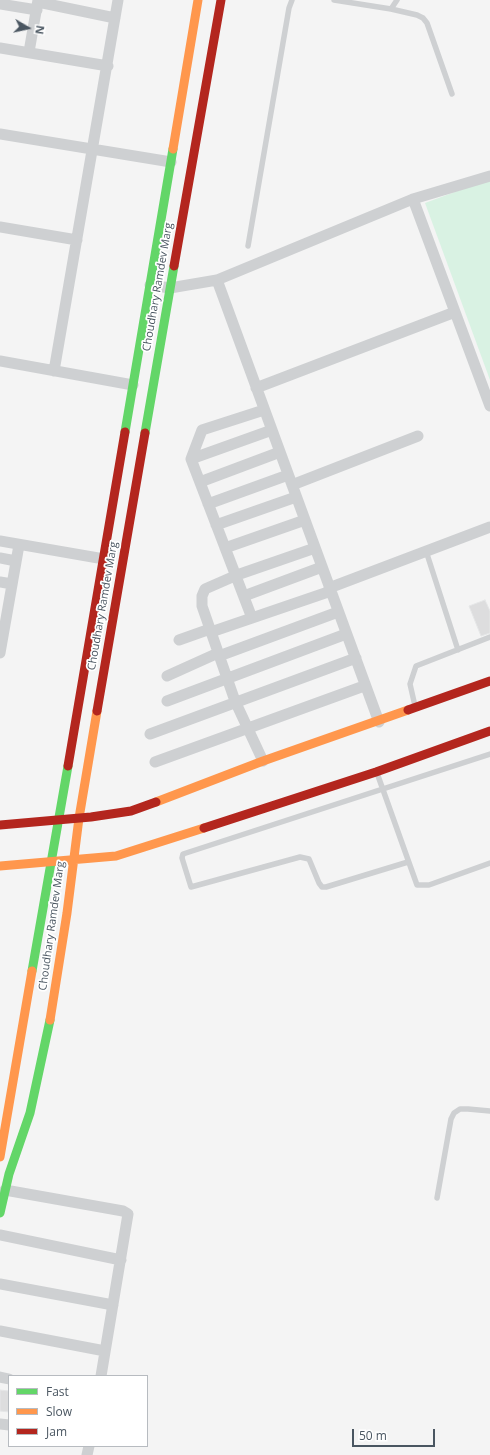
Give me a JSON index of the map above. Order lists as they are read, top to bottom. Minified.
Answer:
{"streets":{"street":["Choudhary Ramdev Marg"]},"legend":["Fast","Slow","Jam"],"scale_bar":"50 m","north":"right"}
